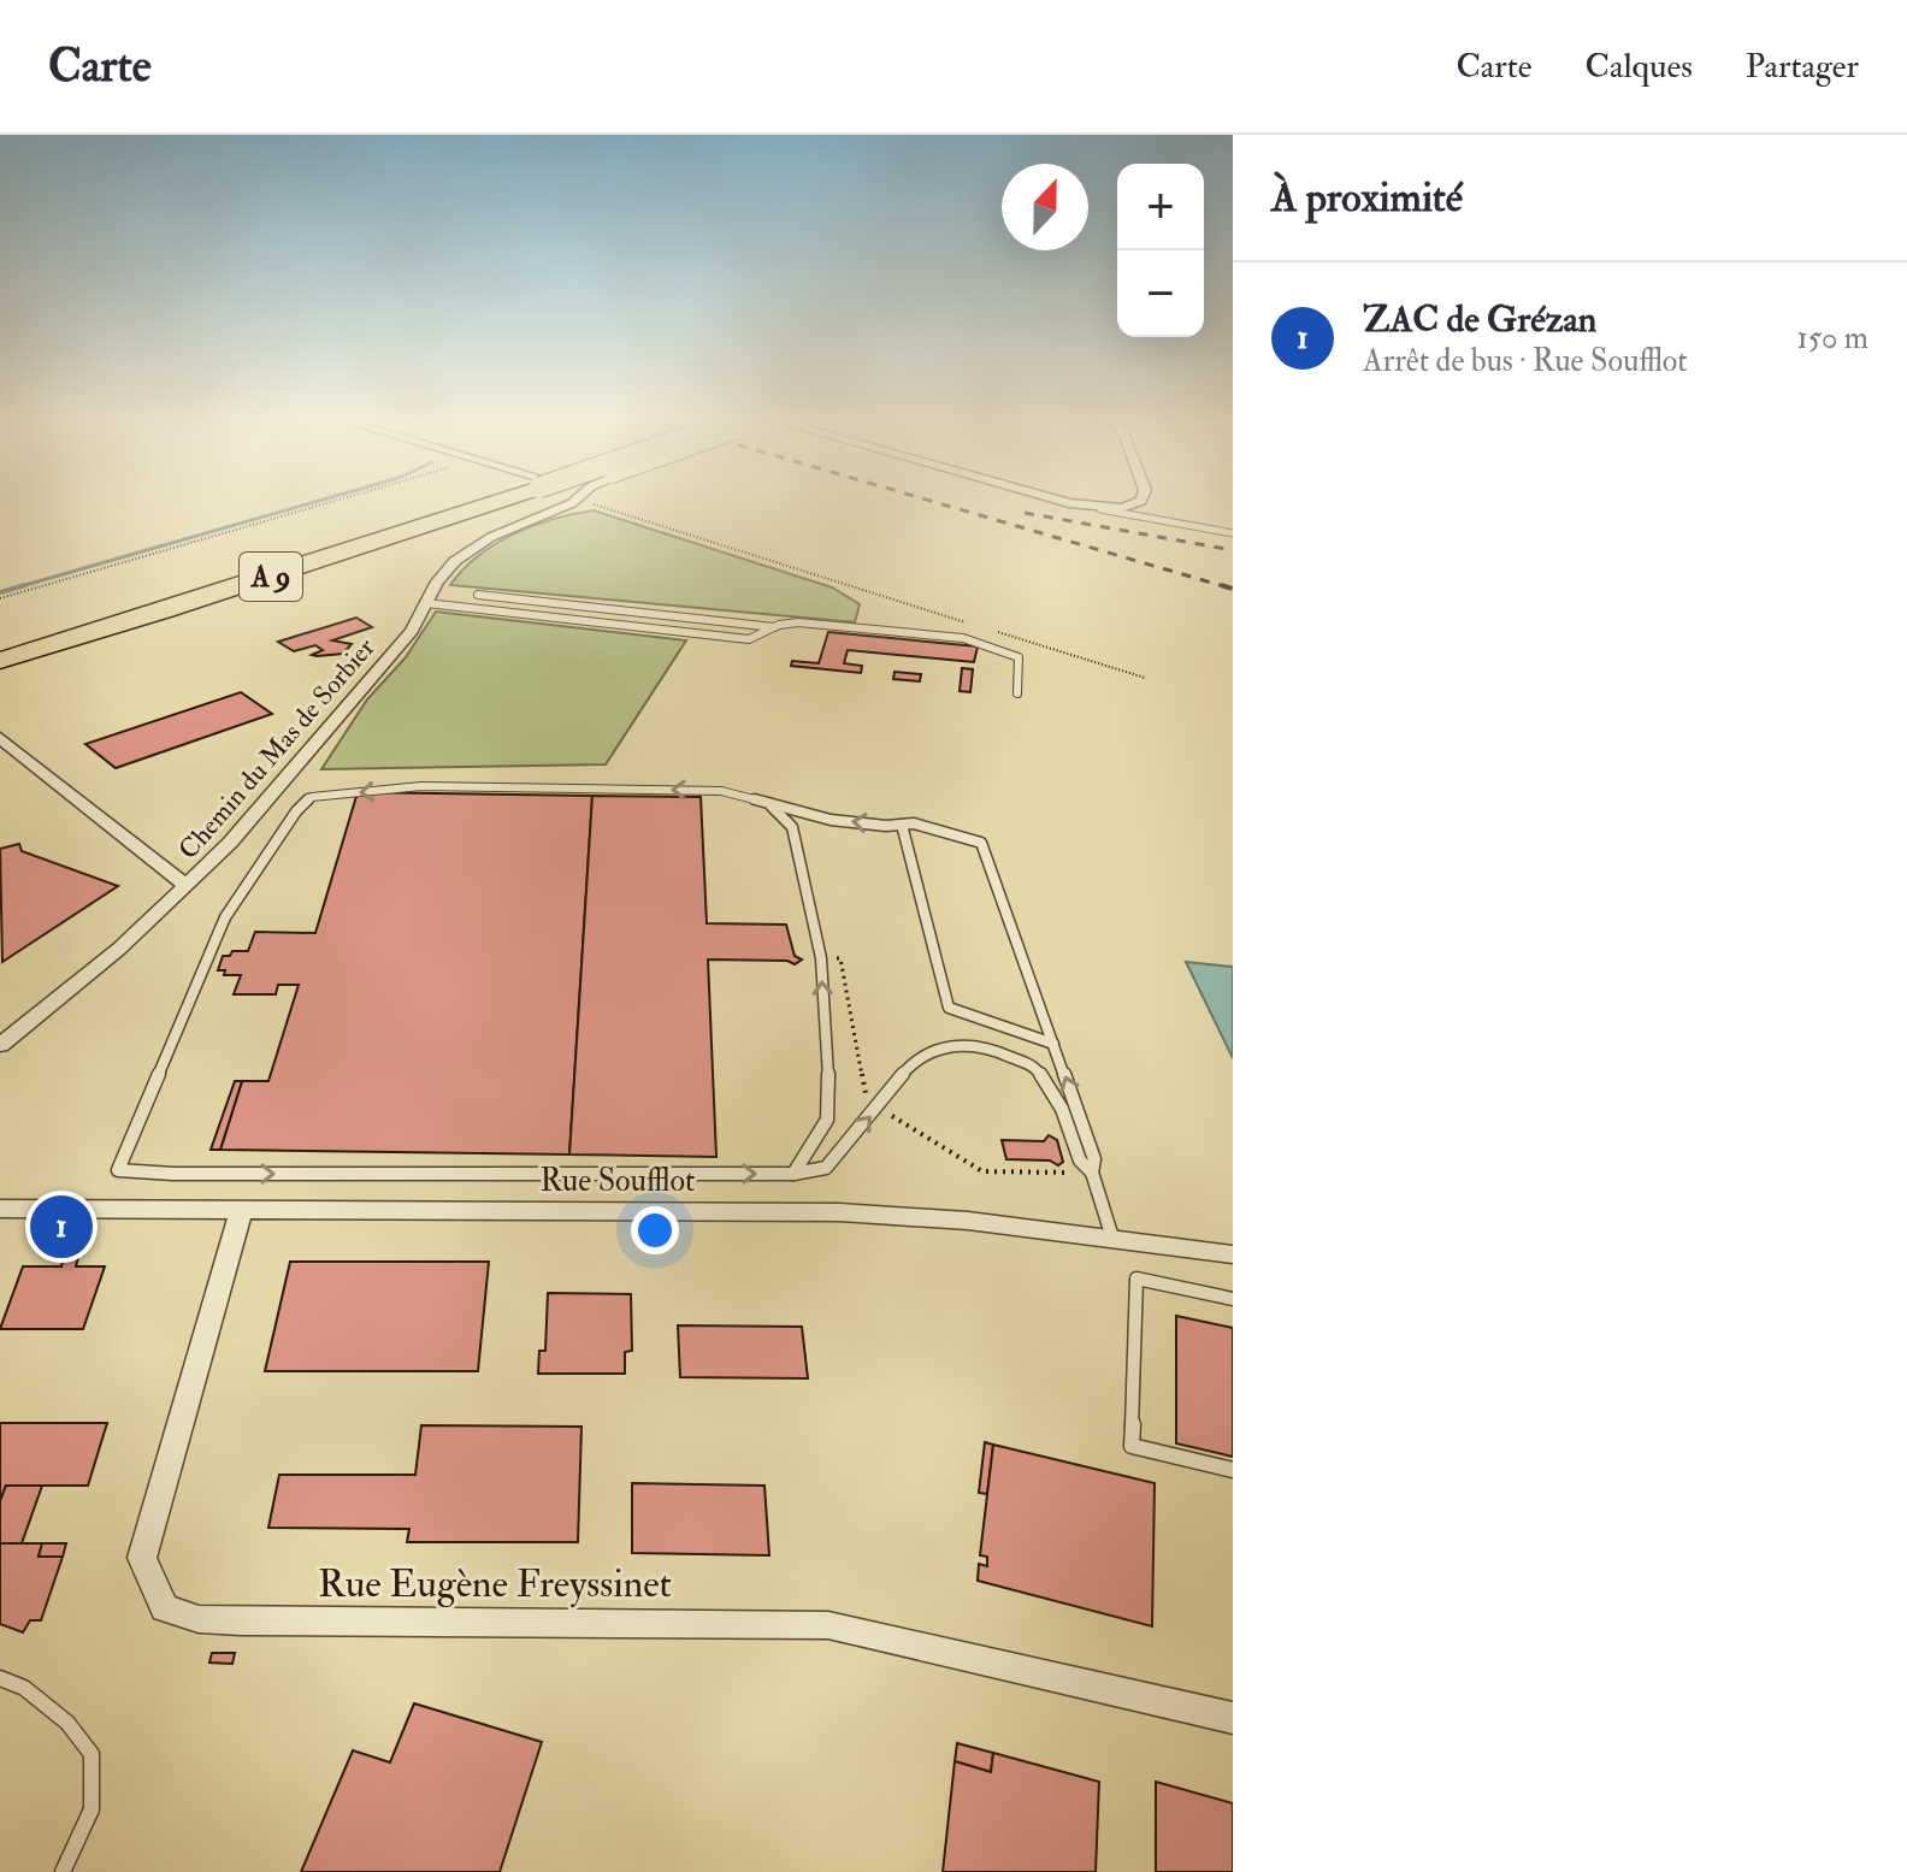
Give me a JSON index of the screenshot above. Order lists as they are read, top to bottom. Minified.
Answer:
{"streets":{"highway":["A 9"],"street":["Chemin du Mas de Sorbier","Rue Soufflot","Rue Eugène Freyssinet"]},"crossings":[["Rue Soufflot","Rue Eugène Freyssinet"]],"north":"top","page":{"header":"Carte","nav":["Carte","Calques","Partager"],"heading":"À proximité","map_buttons":["+","−"],"list":[{"mark":"1","name":"ZAC de Grézan","note":"Arrêt de bus · Rue Soufflot","value":"150 m"}],"pins":"1"}}
